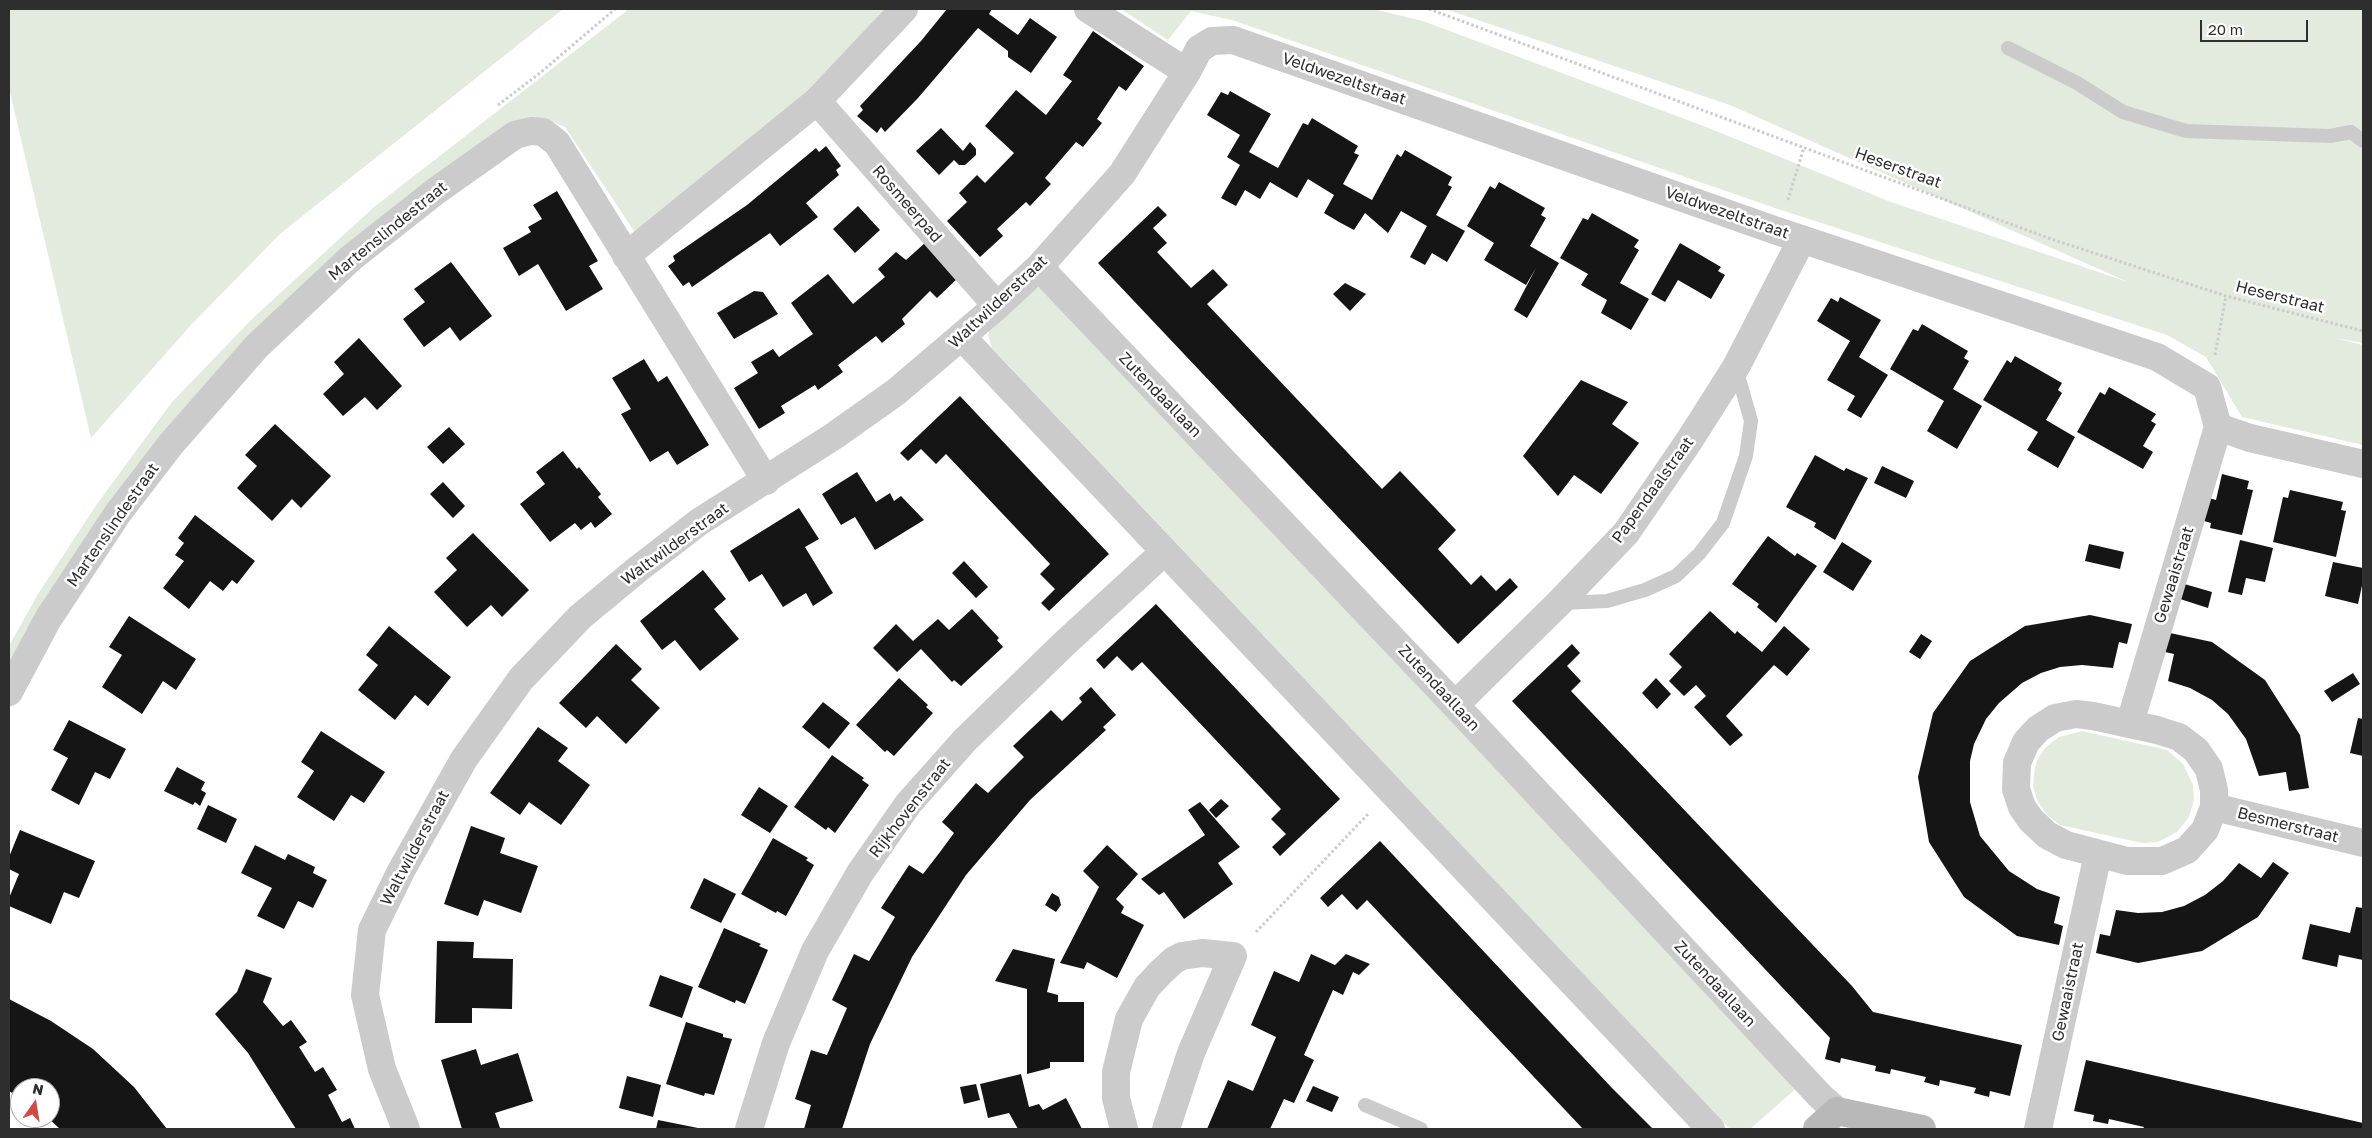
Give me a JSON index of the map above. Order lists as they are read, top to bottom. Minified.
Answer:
{"streets":{"street":["Veldwezeltstraat","Rosmeerpad","Martenslindestraat","Waltwilderstraat","Zutendaallaan","Papendaalstraat","Gewaaistraat","Rijkhovenstraat","Besmerstraat"],"path":["Heserstraat"]},"crossings":[["Veldwezeltstraat","Waltwilderstraat"],["Veldwezeltstraat","Papendaalstraat"],["Veldwezeltstraat","Gewaaistraat"],["Rosmeerpad","Waltwilderstraat"],["Martenslindestraat","Waltwilderstraat"],["Waltwilderstraat","Zutendaallaan"],["Zutendaallaan","Papendaalstraat"],["Gewaaistraat","Besmerstraat"]],"scale_bar":"20 m","north":"top"}
